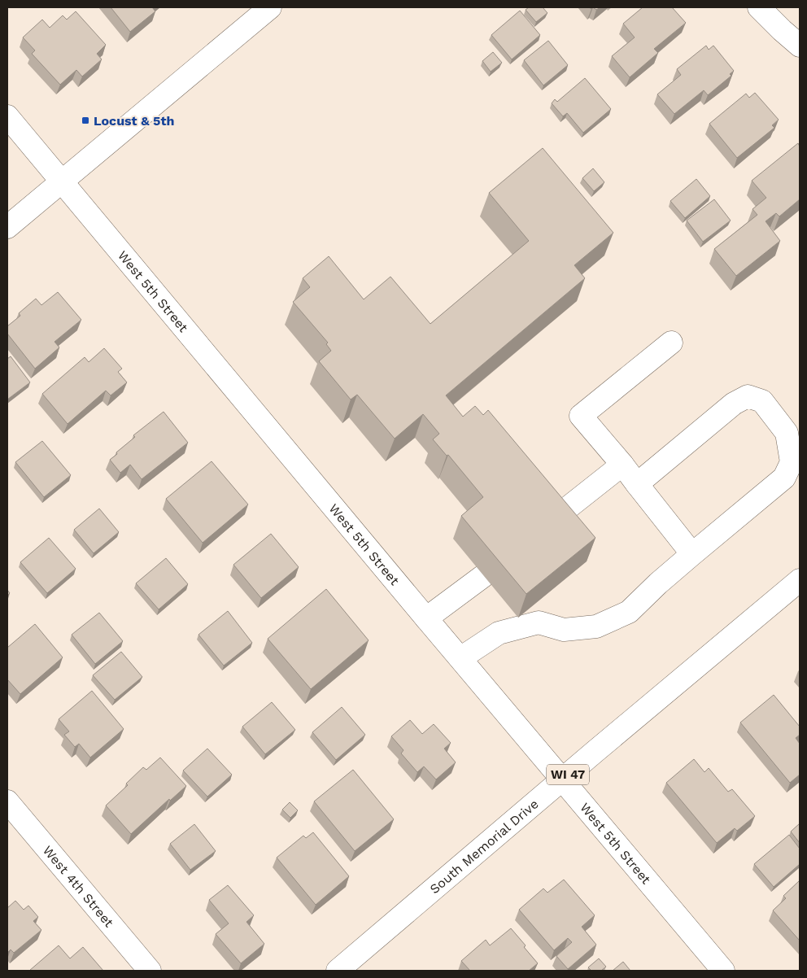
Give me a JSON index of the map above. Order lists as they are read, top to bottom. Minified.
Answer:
{"streets":{"street":["West 5th Street","WI 47","South Memorial Drive","West 4th Street"]},"crossings":[["West 5th Street","South Memorial Drive"]],"places":{"transit":["Locust & 5th"]}}
